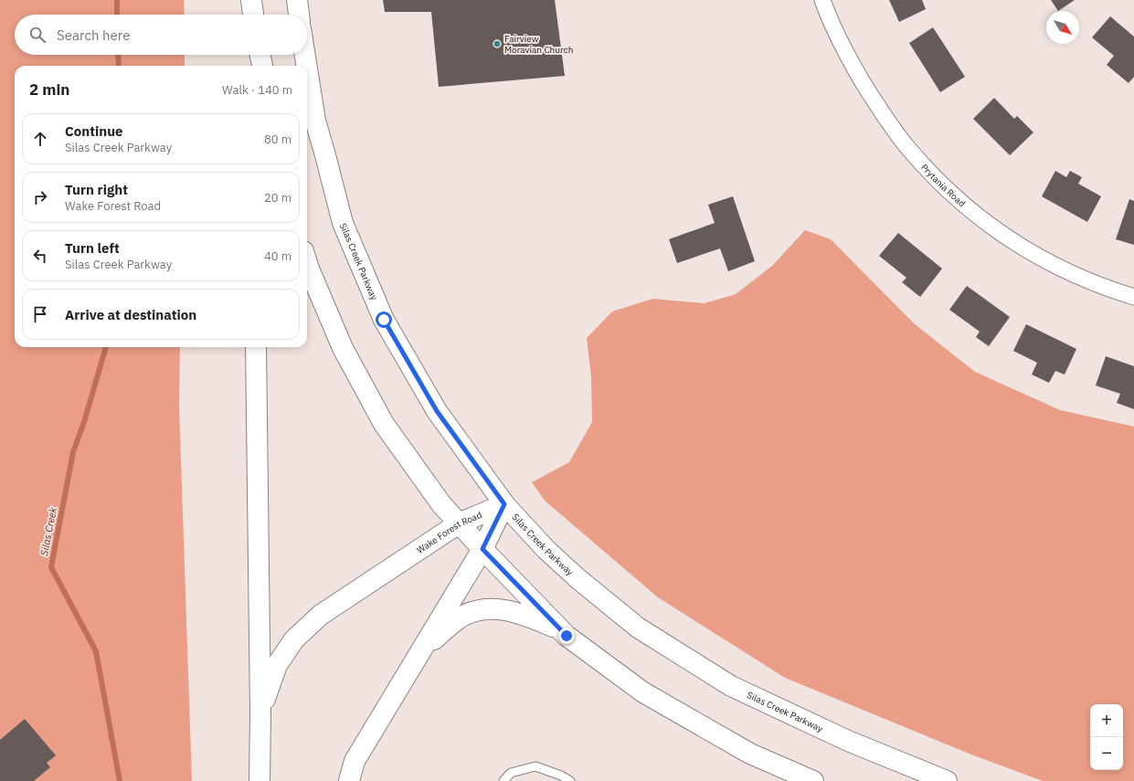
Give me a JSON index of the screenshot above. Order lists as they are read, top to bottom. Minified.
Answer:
{"streets":{"main road":["Silas Creek Parkway","Wake Forest Road"],"street":["Prytania Road"]},"crossings":[["Silas Creek Parkway","Wake Forest Road"]],"water":["Silas Creek"],"places":["Fairview Moravian Church"],"north":"bottom right","page":{"search":"Search here","heading":["2 min","Walk · 140 m"],"list":[["Continue","Silas Creek Parkway","80 m"],["Turn right","Wake Forest Road","20 m"],["Turn left","Silas Creek Parkway","40 m"],"Arrive at destination"],"map_buttons":["+","−"]}}
